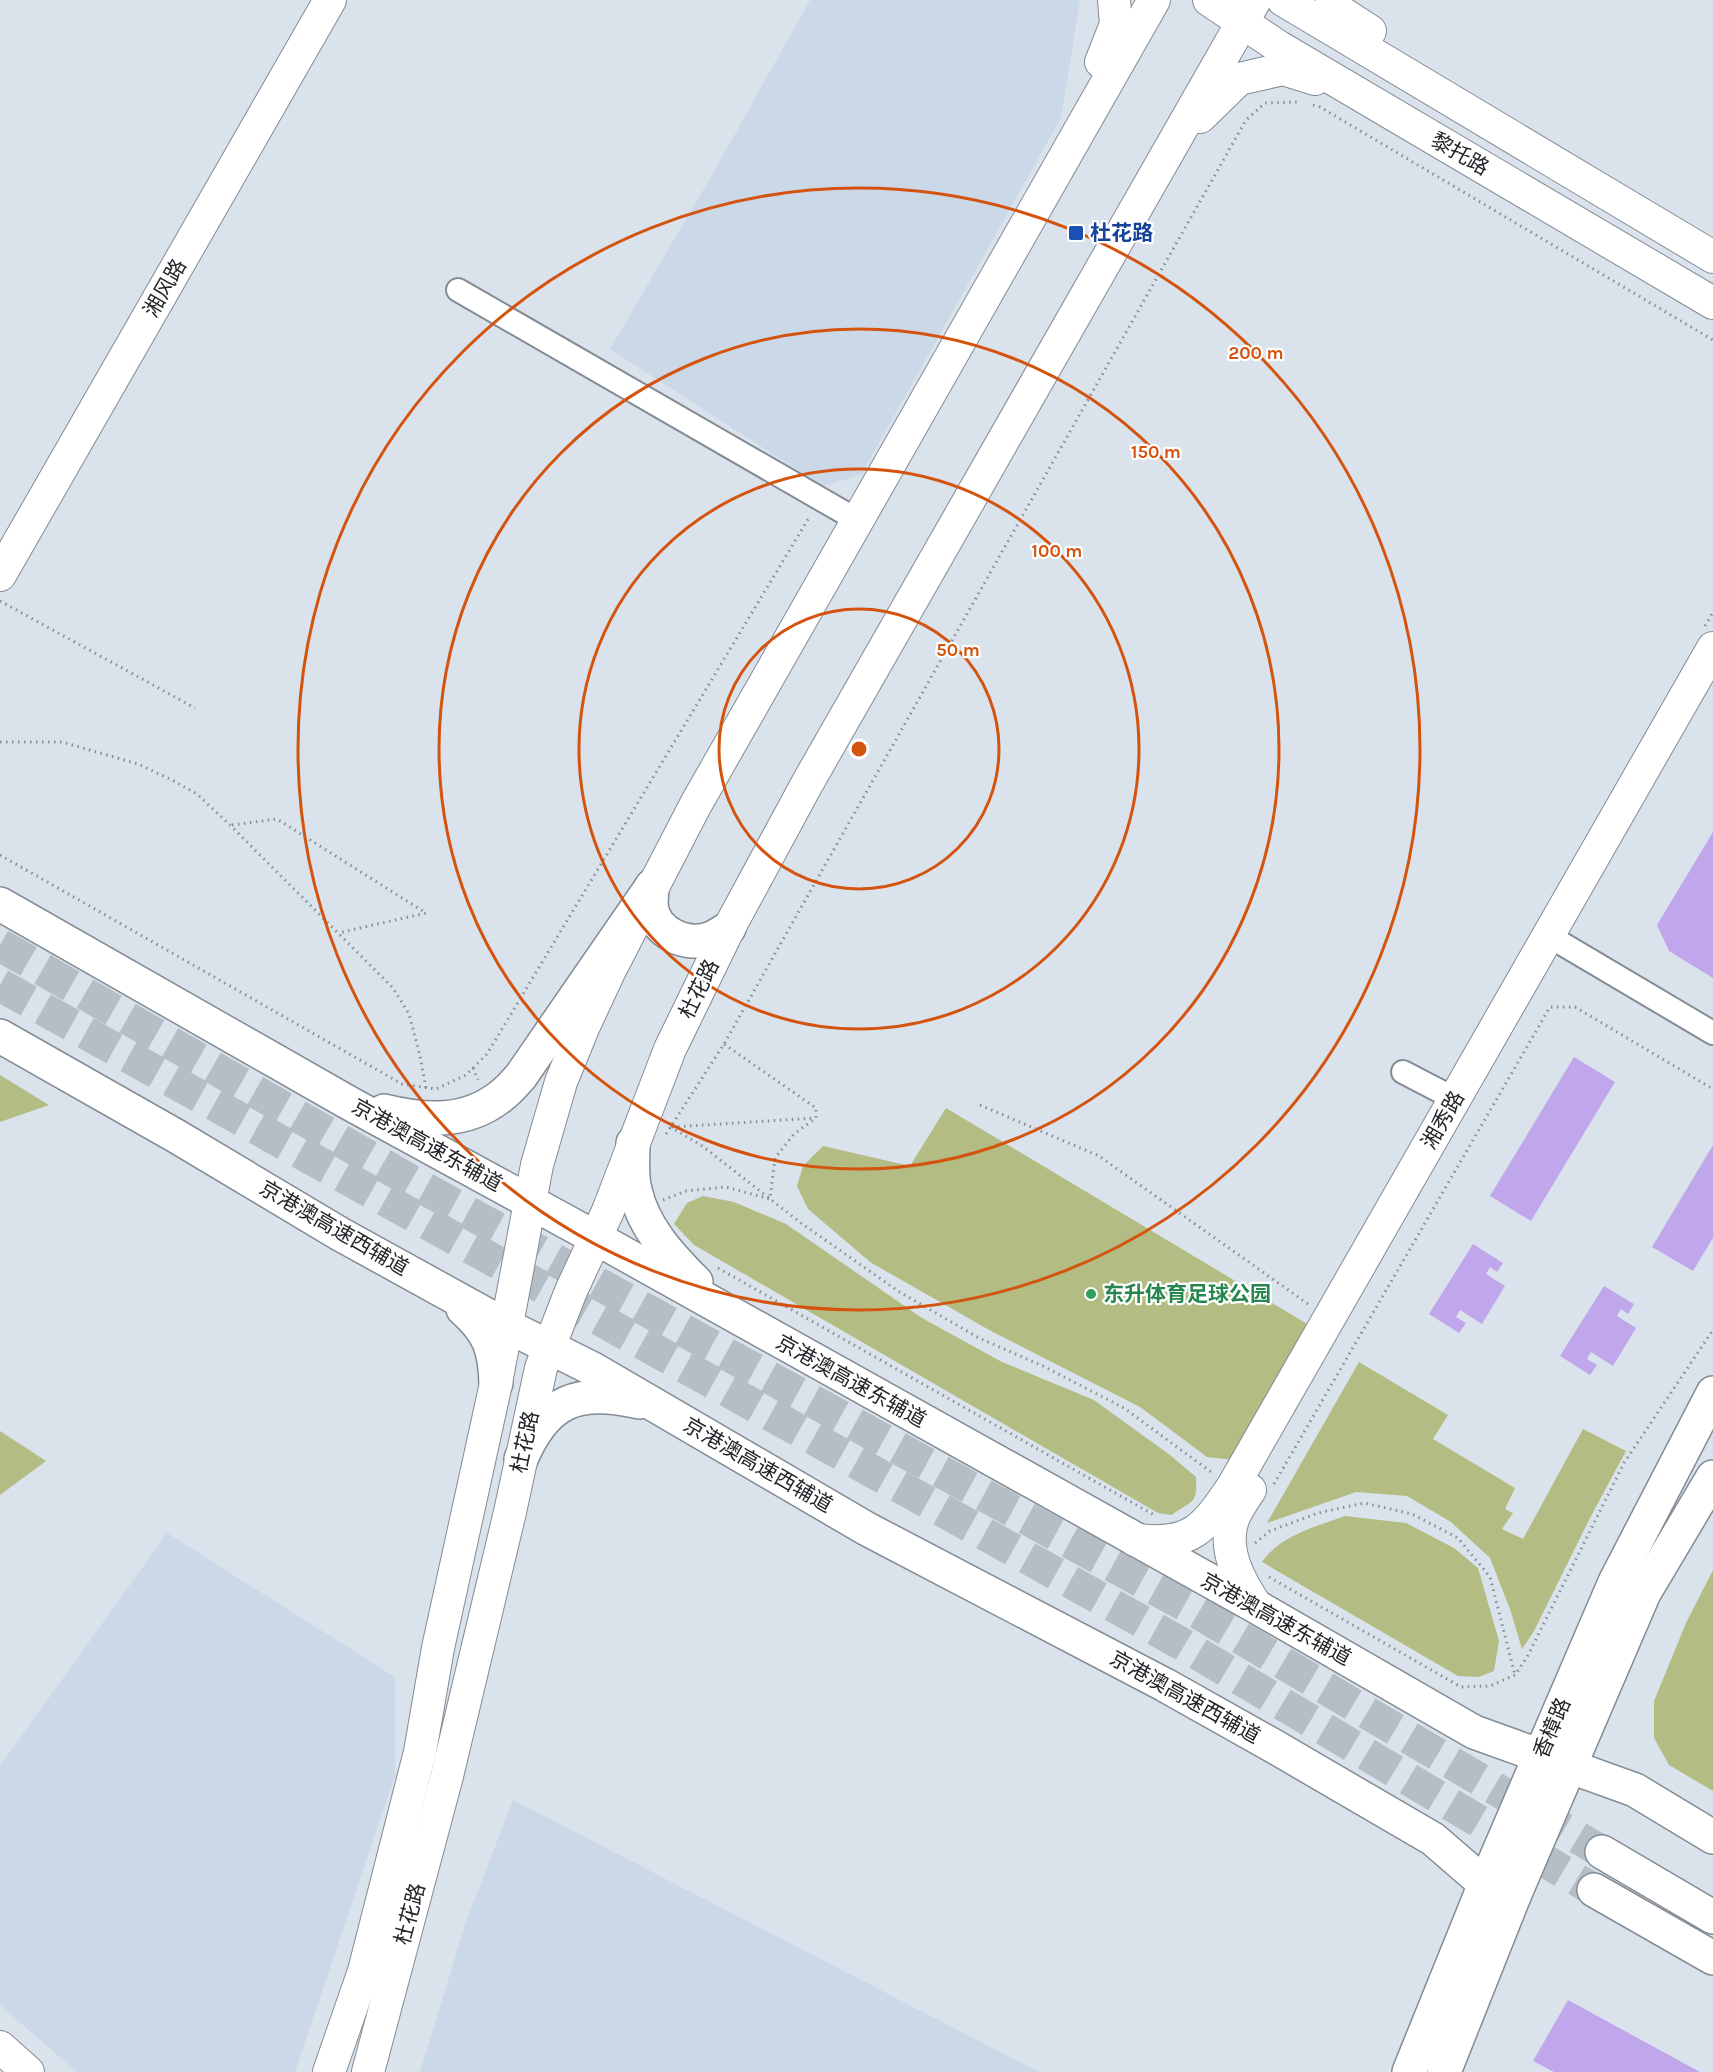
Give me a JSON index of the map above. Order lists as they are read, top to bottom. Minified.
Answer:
{"streets":{"main road":["京港澳高速东辅道","京港澳高速西辅道","香樟路"],"street":["黎托路","湘风路","杜花路","湘秀路"]},"crossings":[["黎托路","杜花路"],["杜花路","京港澳高速东辅道"],["杜花路","京港澳高速西辅道"],["湘秀路","京港澳高速东辅道"],["京港澳高速东辅道","香樟路"],["京港澳高速西辅道","香樟路"]],"places":{"transit":["杜花路"],"other":["东升体育足球公园"]},"rings":["200 m","150 m","100 m","50 m"]}
